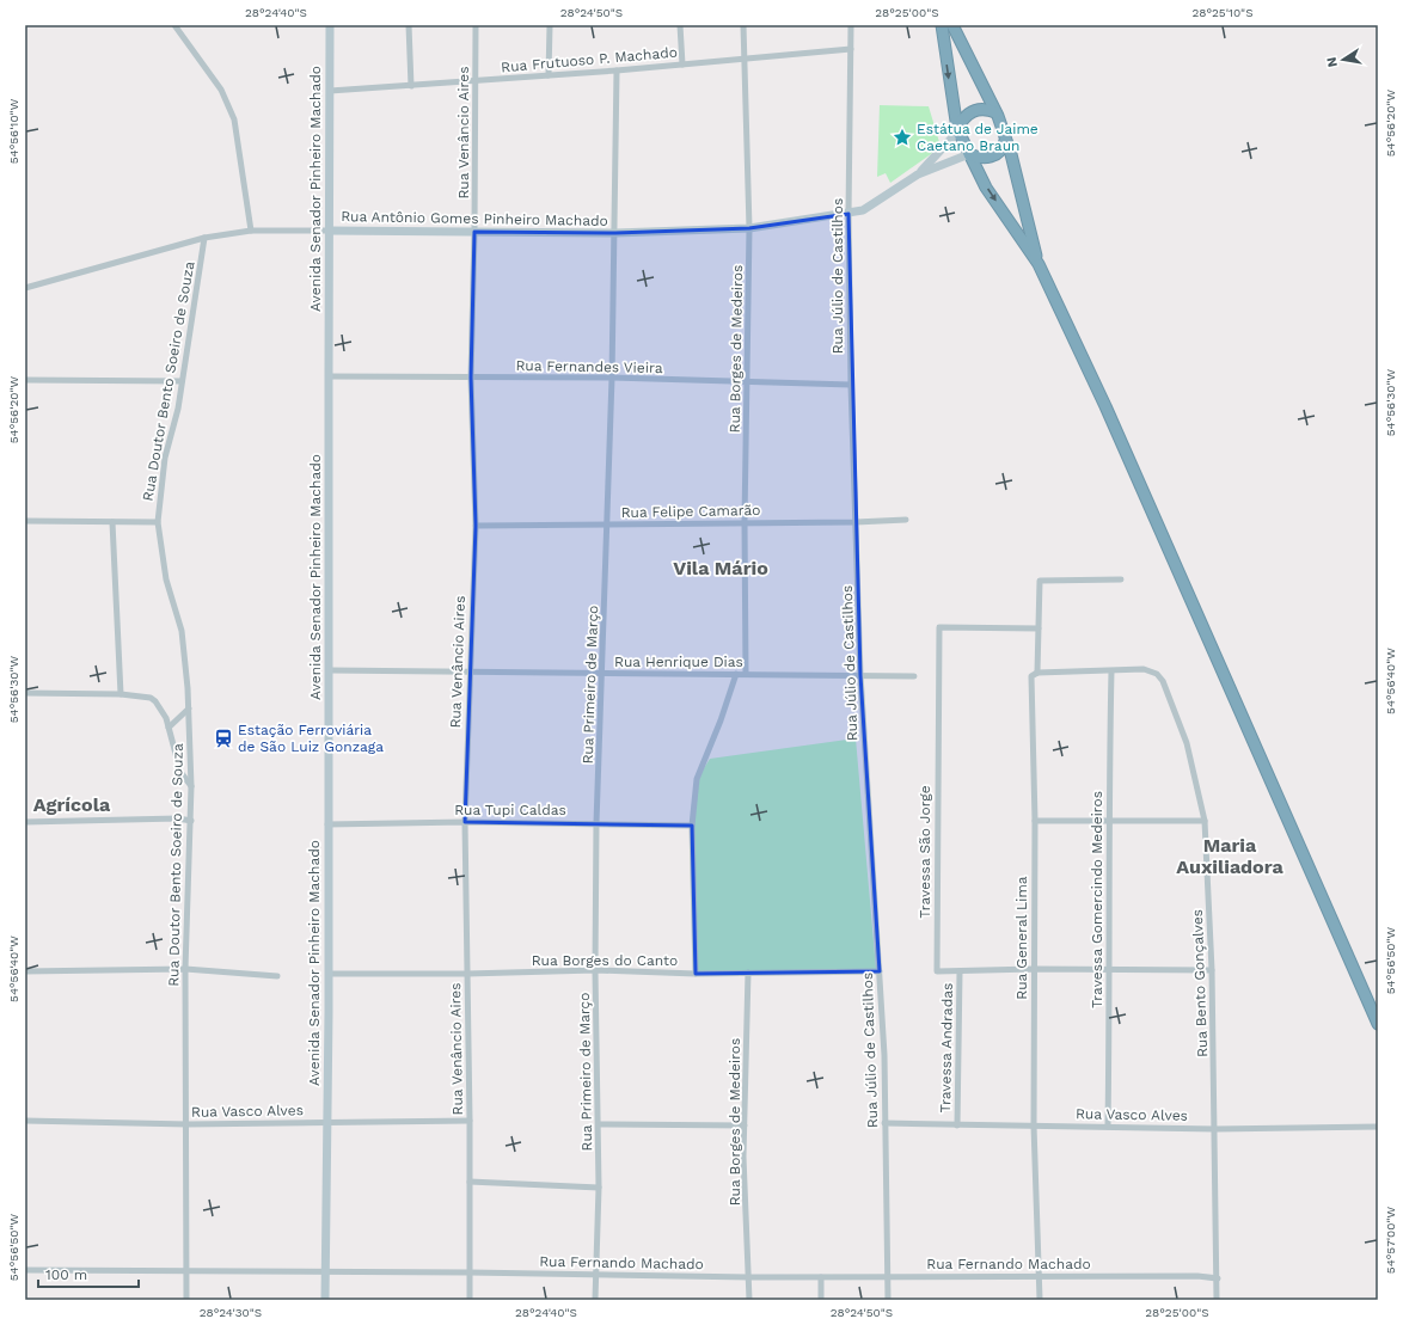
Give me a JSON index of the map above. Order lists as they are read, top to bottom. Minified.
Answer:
{"streets":{"main road":["Avenida Senador Pinheiro Machado","Rua Antônio Gomes Pinheiro Machado"],"street":["Rua Frutuoso P. Machado","Rua Venâncio Aires","Rua Júlio de Castilhos","Rua Borges de Medeiros","Rua Fernandes Vieira","Rua Doutor Bento Soeiro de Souza","Rua Felipe Camarão","Rua Henrique Dias","Rua Primeiro de Março","Rua Tupi Caldas","Travessa São Jorge","Travessa Gomercindo Medeiros","Rua General Lima","Rua Borges do Canto","Rua Bento Gonçalves","Travessa Andradas","Rua Vasco Alves","Rua Fernando Machado"]},"crossings":[["Rua Frutuoso P. Machado","Rua Venâncio Aires"],["Rua Frutuoso P. Machado","Avenida Senador Pinheiro Machado"],["Rua Frutuoso P. Machado","Rua Júlio de Castilhos"],["Rua Frutuoso P. Machado","Rua Borges de Medeiros"],["Rua Frutuoso P. Machado","Rua Primeiro de Março"],["Rua Venâncio Aires","Rua Antônio Gomes Pinheiro Machado"],["Rua Venâncio Aires","Rua Fernandes Vieira"],["Rua Venâncio Aires","Rua Felipe Camarão"],["Rua Venâncio Aires","Rua Henrique Dias"],["Rua Venâncio Aires","Rua Tupi Caldas"],["Rua Venâncio Aires","Rua Borges do Canto"],["Rua Venâncio Aires","Rua Vasco Alves"],["Rua Venâncio Aires","Rua Fernando Machado"],["Avenida Senador Pinheiro Machado","Rua Antônio Gomes Pinheiro Machado"],["Avenida Senador Pinheiro Machado","Rua Fernandes Vieira"],["Avenida Senador Pinheiro Machado","Rua Henrique Dias"],["Avenida Senador Pinheiro Machado","Rua Tupi Caldas"],["Avenida Senador Pinheiro Machado","Rua Borges do Canto"],["Avenida Senador Pinheiro Machado","Rua Vasco Alves"],["Avenida Senador Pinheiro Machado","Rua Fernando Machado"],["Rua Antônio Gomes Pinheiro Machado","Rua Júlio de Castilhos"],["Rua Antônio Gomes Pinheiro Machado","Rua Borges de Medeiros"],["Rua Antônio Gomes Pinheiro Machado","Rua Doutor Bento Soeiro de Souza"],["Rua Antônio Gomes Pinheiro Machado","Rua Primeiro de Março"],["Rua Júlio de Castilhos","Rua Fernandes Vieira"],["Rua Júlio de Castilhos","Rua Felipe Camarão"],["Rua Júlio de Castilhos","Rua Henrique Dias"],["Rua Júlio de Castilhos","Rua Borges do Canto"],["Rua Júlio de Castilhos","Rua Vasco Alves"],["Rua Júlio de Castilhos","Rua Fernando Machado"],["Rua Borges de Medeiros","Rua Fernandes Vieira"],["Rua Borges de Medeiros","Rua Felipe Camarão"],["Rua Borges de Medeiros","Rua Henrique Dias"],["Rua Borges de Medeiros","Rua Borges do Canto"],["Rua Borges de Medeiros","Rua Fernando Machado"],["Rua Fernandes Vieira","Rua Primeiro de Março"],["Rua Doutor Bento Soeiro de Souza","Rua Vasco Alves"],["Rua Doutor Bento Soeiro de Souza","Rua Fernando Machado"],["Rua Felipe Camarão","Rua Primeiro de Março"],["Rua Henrique Dias","Rua Primeiro de Março"],["Rua Primeiro de Março","Rua Tupi Caldas"],["Rua Primeiro de Março","Rua Borges do Canto"],["Rua Primeiro de Março","Rua Fernando Machado"],["Travessa São Jorge","Rua General Lima"],["Travessa São Jorge","Travessa Andradas"],["Travessa Gomercindo Medeiros","Rua Bento Gonçalves"],["Travessa Gomercindo Medeiros","Rua Vasco Alves"],["Rua General Lima","Rua Vasco Alves"],["Rua General Lima","Rua Fernando Machado"],["Rua Bento Gonçalves","Rua Vasco Alves"],["Rua Bento Gonçalves","Rua Fernando Machado"],["Travessa Andradas","Rua Vasco Alves"]],"districts":["Vila Mário","Agrícola","Maria Auxiliadora"],"places":{"place":["Estátua de Jaime Caetano Braun"],"station":["Estação Ferroviária de São Luiz Gonzaga"]},"scale_bar":"100 m","north":"left","coordinates":["28°24'40\"S","28°24'50\"S","28°25'00\"S","28°25'10\"S","54°56'20\"W","54°56'10\"W","54°56'30\"W","54°56'40\"W","54°56'50\"W","54°57'00\"W","28°24'30\"S"]}
